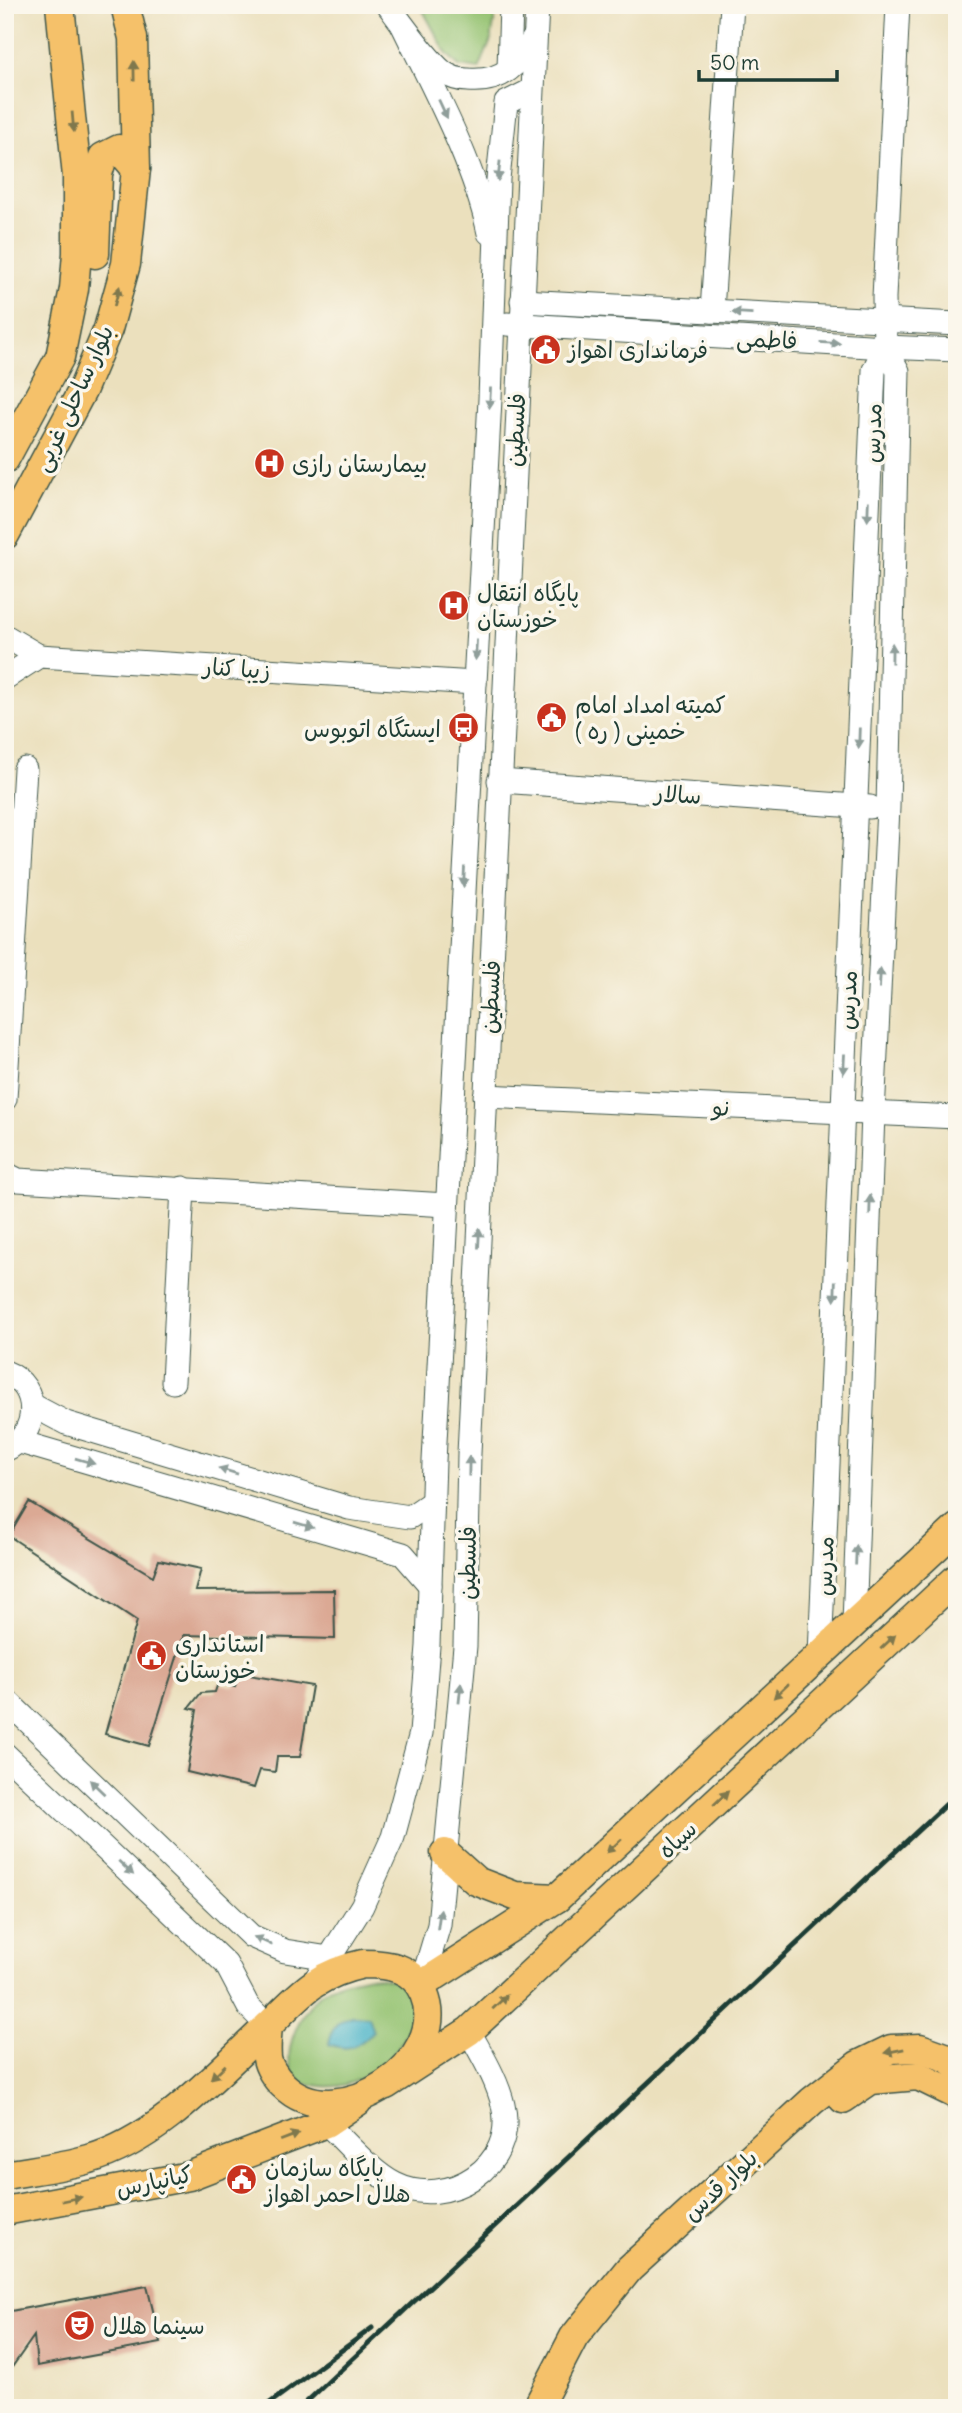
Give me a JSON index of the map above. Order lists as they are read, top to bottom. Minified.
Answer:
{"streets":{"main road":["بلوار ساحلی غربی","سپاه","کیانپارس","بلوار قدس"],"street":["فاطمی","فلسطین","مدرس","زیبا کنار","سالار","نو"]},"crossings":[["فاطمی","فلسطین"],["فاطمی","مدرس"],["فلسطین","زیبا کنار"],["فلسطین","سالار"],["فلسطین","نو"],["فلسطین","سپاه"],["فلسطین","کیانپارس"],["مدرس","سالار"],["مدرس","نو"],["مدرس","سپاه"],["سپاه","کیانپارس"]],"places":{"public building":["فرمانداری اهواز","کمیته امداد امام خمینی ( ره )","استانداری خوزستان","پایگاه سازمان هلال احمر اهواز"],"hospital":["بیمارستان رازی","پایگاه انتقال خوزستان"],"bus stop":["ایستگاه اتوبوس"],"theatre":["سینما هلال"]},"scale_bar":"50 m"}
